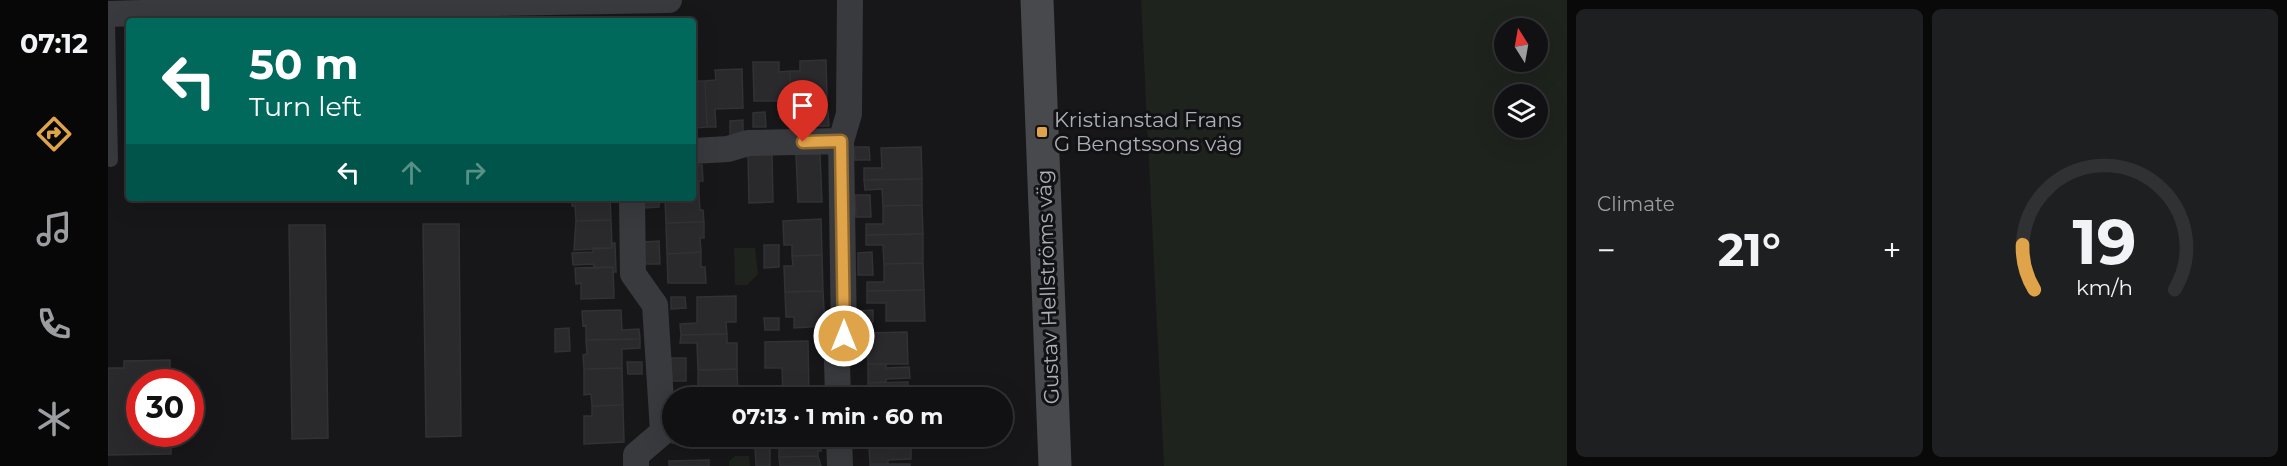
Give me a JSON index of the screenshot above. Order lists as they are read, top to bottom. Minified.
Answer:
{"streets":{"street":["Gustav Hellströms väg"]},"places":{"transit":["Kristianstad Frans G Bengtssons väg"]},"north":"top","page":{"tabs":"07:12","tile":"Climate","turn":["50 m","Turn left"],"heat":["−","21°","+"],"limit":"30","trip":"07:13 · 1 min · 60 m","gauge":["19","km/h"]}}
